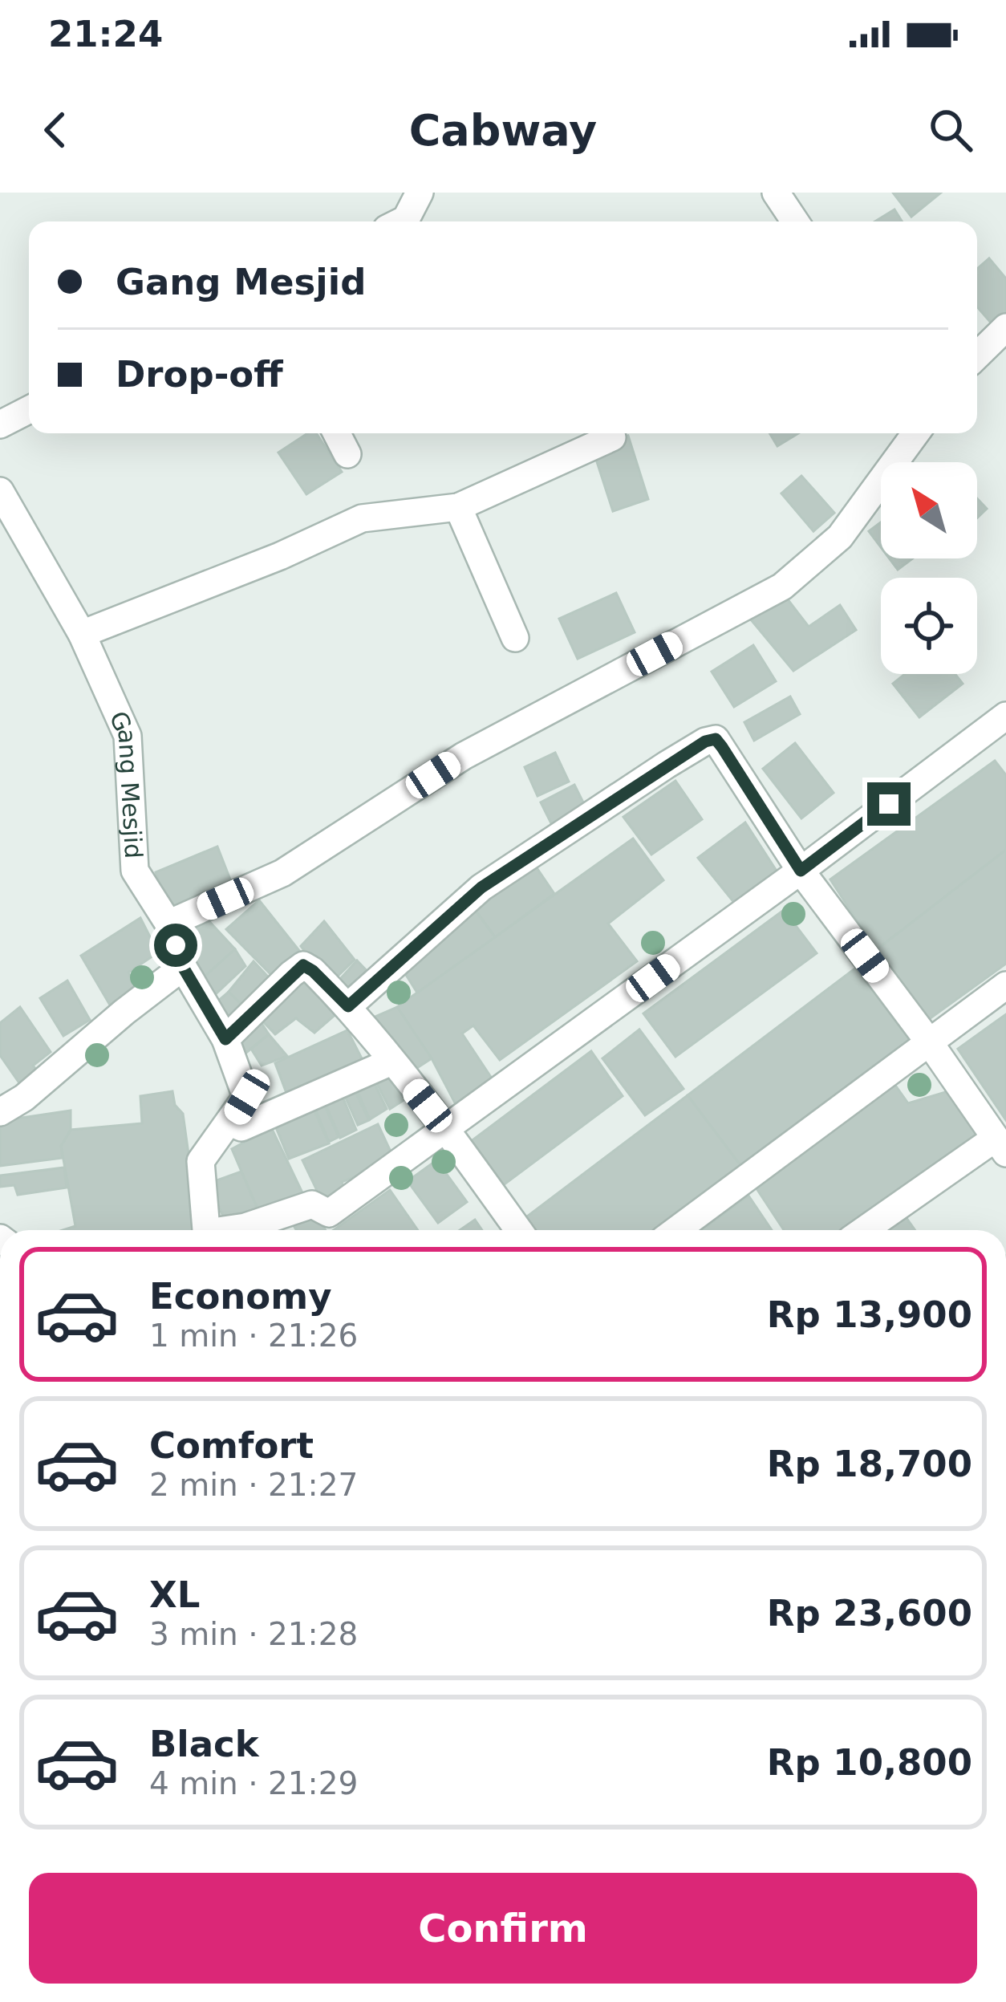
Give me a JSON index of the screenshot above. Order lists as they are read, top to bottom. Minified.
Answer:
{"streets":{"street":["Gang Mesjid"]},"north":"top left","page":{"status":"21:24","header":"Cabway","banner":["Gang Mesjid","Drop-off"],"list":[{"name":"Economy","note":"1 min · 21:26","value":"Rp 13,900"},{"name":"Comfort","note":"2 min · 21:27","value":"Rp 18,700"},{"name":"XL","note":"3 min · 21:28","value":"Rp 23,600"},{"name":"Black","note":"4 min · 21:29","value":"Rp 10,800"}],"buttons":"Confirm"}}
